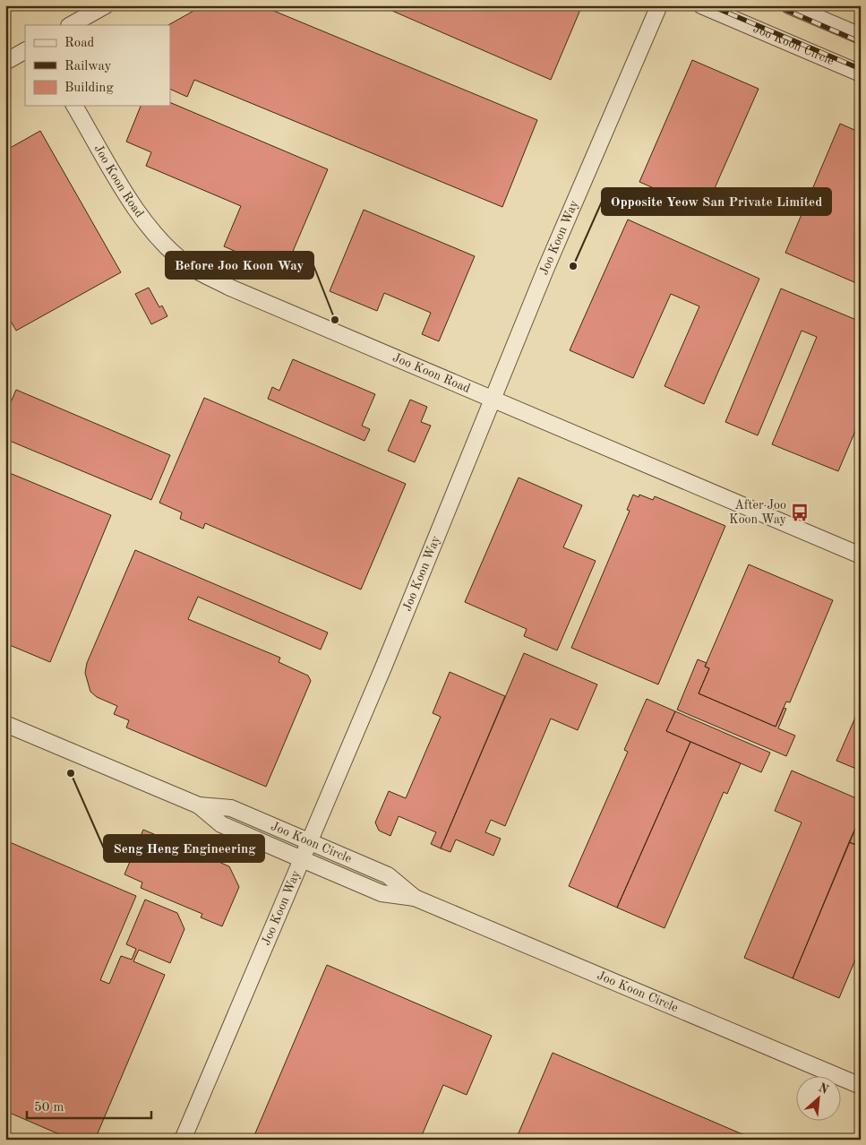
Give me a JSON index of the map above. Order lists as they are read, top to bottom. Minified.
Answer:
{"streets":{"street":["Joo Koon Circle","Joo Koon Road","Joo Koon Way"]},"crossings":[["Joo Koon Circle","Joo Koon Way"],["Joo Koon Road","Joo Koon Way"]],"places":{"other":["Opposite Yeow San Private Limited","Before Joo Koon Way","Seng Heng Engineering"],"bus stop":["After Joo Koon Way"]},"legend":["Road","Railway","Building"],"scale_bar":"50 m","north":"top right"}
